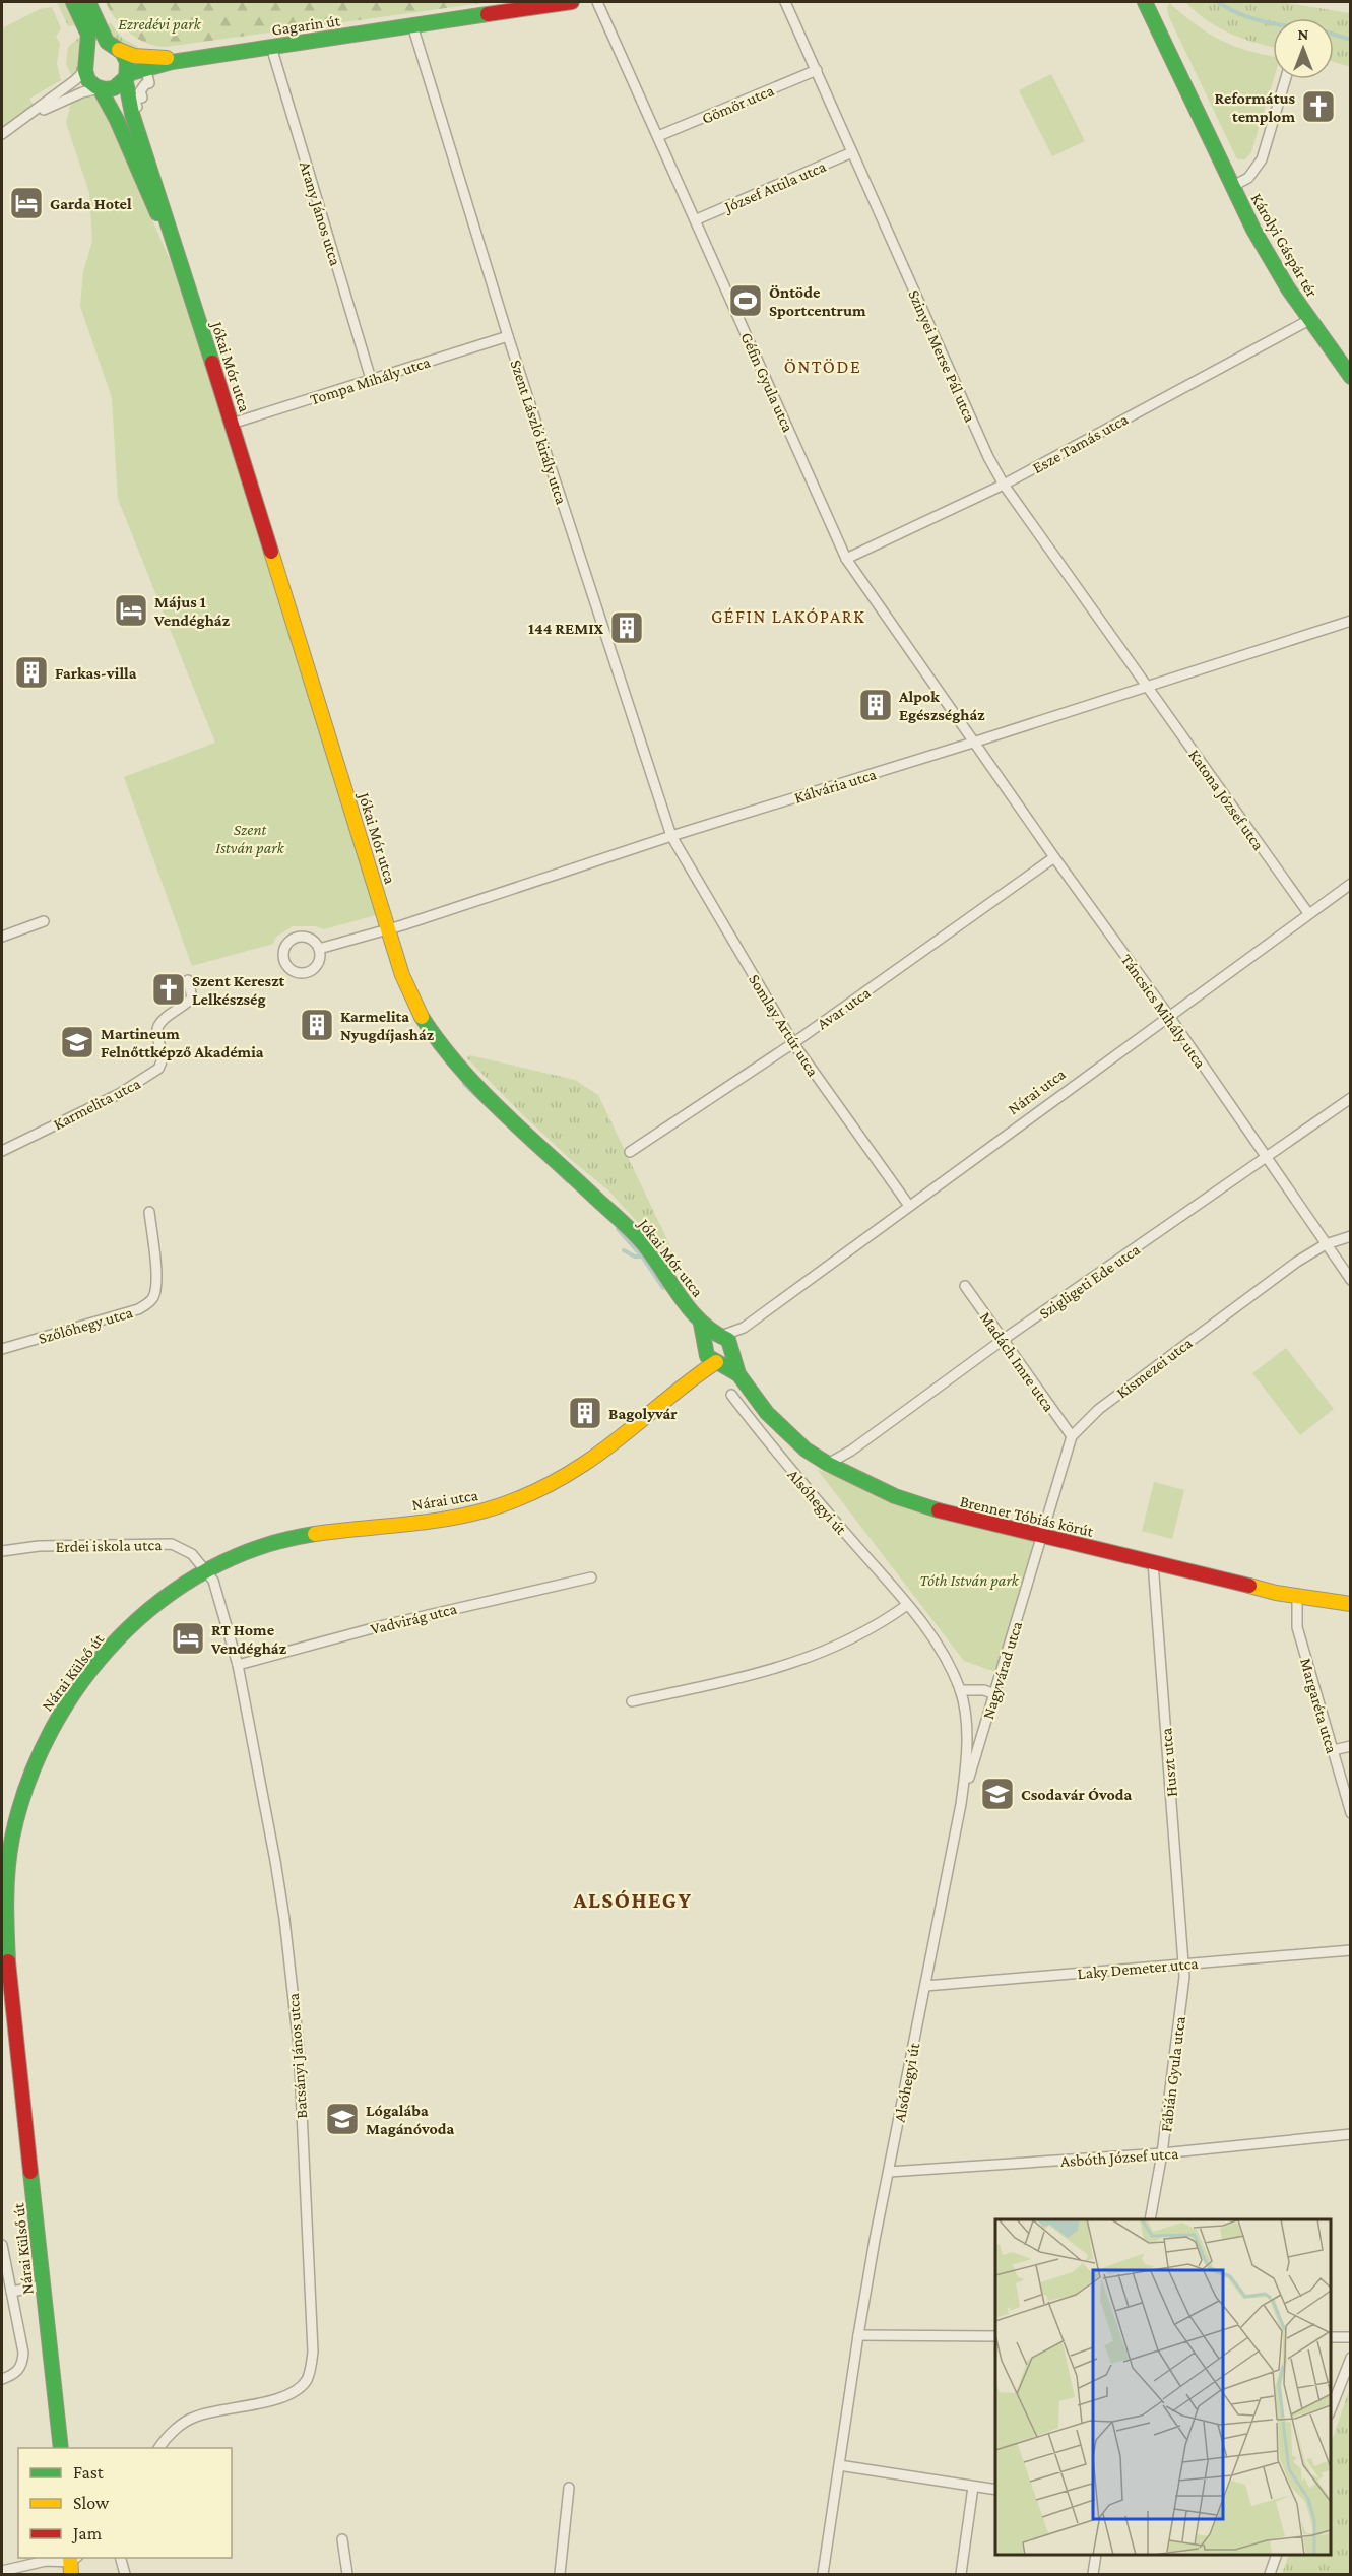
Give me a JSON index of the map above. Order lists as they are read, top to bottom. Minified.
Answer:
{"streets":{"street":["Gagarin út","Gömör utca","József Attila utca","Arany János utca","Károlyi Gáspár tér","Szinyei Merse Pál utca","Jókai Mór utca","Tompa Mihály utca","Géfin Gyula utca","Szent László király utca","Esze Tamás utca","Kálvária utca","Katona József utca","Avar utca","Táncsics Mihály utca","Somlay Artúr utca","Nárai utca","Karmelita utca","Szigligeti Ede utca","Szőlőhegy utca","Madách Imre utca","Kismezei utca","Alsóhegyi út","Brenner Tóbiás körút","Erdei iskola utca","Vadvirág utca","Nagyvárad utca","Nárai Külső út","Margaréta utca","Huszt utca","Laky Demeter utca","Batsányi János utca","Fábián Gyula utca","Asbóth József utca"]},"crossings":[["Gagarin út","Arany János utca"],["Gagarin út","Jókai Mór utca"],["Gagarin út","Szent László király utca"],["Gömör utca","Szinyei Merse Pál utca"],["Gömör utca","Géfin Gyula utca"],["József Attila utca","Szinyei Merse Pál utca"],["József Attila utca","Géfin Gyula utca"],["Arany János utca","Tompa Mihály utca"],["Károlyi Gáspár tér","Esze Tamás utca"],["Szinyei Merse Pál utca","Esze Tamás utca"],["Szinyei Merse Pál utca","Kálvária utca"],["Szinyei Merse Pál utca","Katona József utca"],["Jókai Mór utca","Tompa Mihály utca"],["Jókai Mór utca","Kálvária utca"],["Jókai Mór utca","Nárai utca"],["Jókai Mór utca","Brenner Tóbiás körút"],["Tompa Mihály utca","Szent László király utca"],["Géfin Gyula utca","Esze Tamás utca"],["Géfin Gyula utca","Kálvária utca"],["Géfin Gyula utca","Táncsics Mihály utca"],["Szent László király utca","Kálvária utca"],["Szent László király utca","Somlay Artúr utca"],["Kálvária utca","Katona József utca"],["Kálvária utca","Táncsics Mihály utca"],["Kálvária utca","Somlay Artúr utca"],["Katona József utca","Nárai utca"],["Avar utca","Táncsics Mihály utca"],["Avar utca","Somlay Artúr utca"],["Táncsics Mihály utca","Nárai utca"],["Táncsics Mihály utca","Szigligeti Ede utca"],["Táncsics Mihály utca","Kismezei utca"],["Somlay Artúr utca","Nárai utca"],["Nárai utca","Brenner Tóbiás körút"],["Nárai utca","Erdei iskola utca"],["Nárai utca","Nárai Külső út"],["Nárai utca","Batsányi János utca"],["Szigligeti Ede utca","Madách Imre utca"],["Szigligeti Ede utca","Brenner Tóbiás körút"],["Madách Imre utca","Kismezei utca"],["Kismezei utca","Brenner Tóbiás körút"],["Kismezei utca","Nagyvárad utca"],["Alsóhegyi út","Nagyvárad utca"],["Alsóhegyi út","Laky Demeter utca"],["Alsóhegyi út","Asbóth József utca"],["Brenner Tóbiás körút","Nagyvárad utca"],["Brenner Tóbiás körút","Margaréta utca"],["Brenner Tóbiás körút","Huszt utca"],["Erdei iskola utca","Nárai Külső út"],["Erdei iskola utca","Batsányi János utca"],["Vadvirág utca","Batsányi János utca"],["Nárai Külső út","Batsányi János utca"],["Huszt utca","Laky Demeter utca"],["Huszt utca","Fábián Gyula utca"],["Laky Demeter utca","Fábián Gyula utca"],["Fábián Gyula utca","Asbóth József utca"]],"districts":["ÖNTÖDE","GÉFIN LAKÓPARK","ALSÓHEGY"],"parks":["Ezredévi park","Szent István park","Tóth István park"],"places":{"church":["Református templom","Szent Kereszt Lelkészség"],"hotel":["Garda Hotel","Május 1 Vendégház","RT Home Vendégház"],"sports":["Öntöde Sportcentrum"],"building":["144 REMIX","Farkas-villa","Alpok Egészségház","Karmelita Nyugdíjasház","Bagolyvár"],"school or university":["Martineum Felnőttképző Akadémia","Csodavár Óvoda","Lógalába Magánóvoda"]},"legend":["Fast","Slow","Jam"],"north":"top"}
